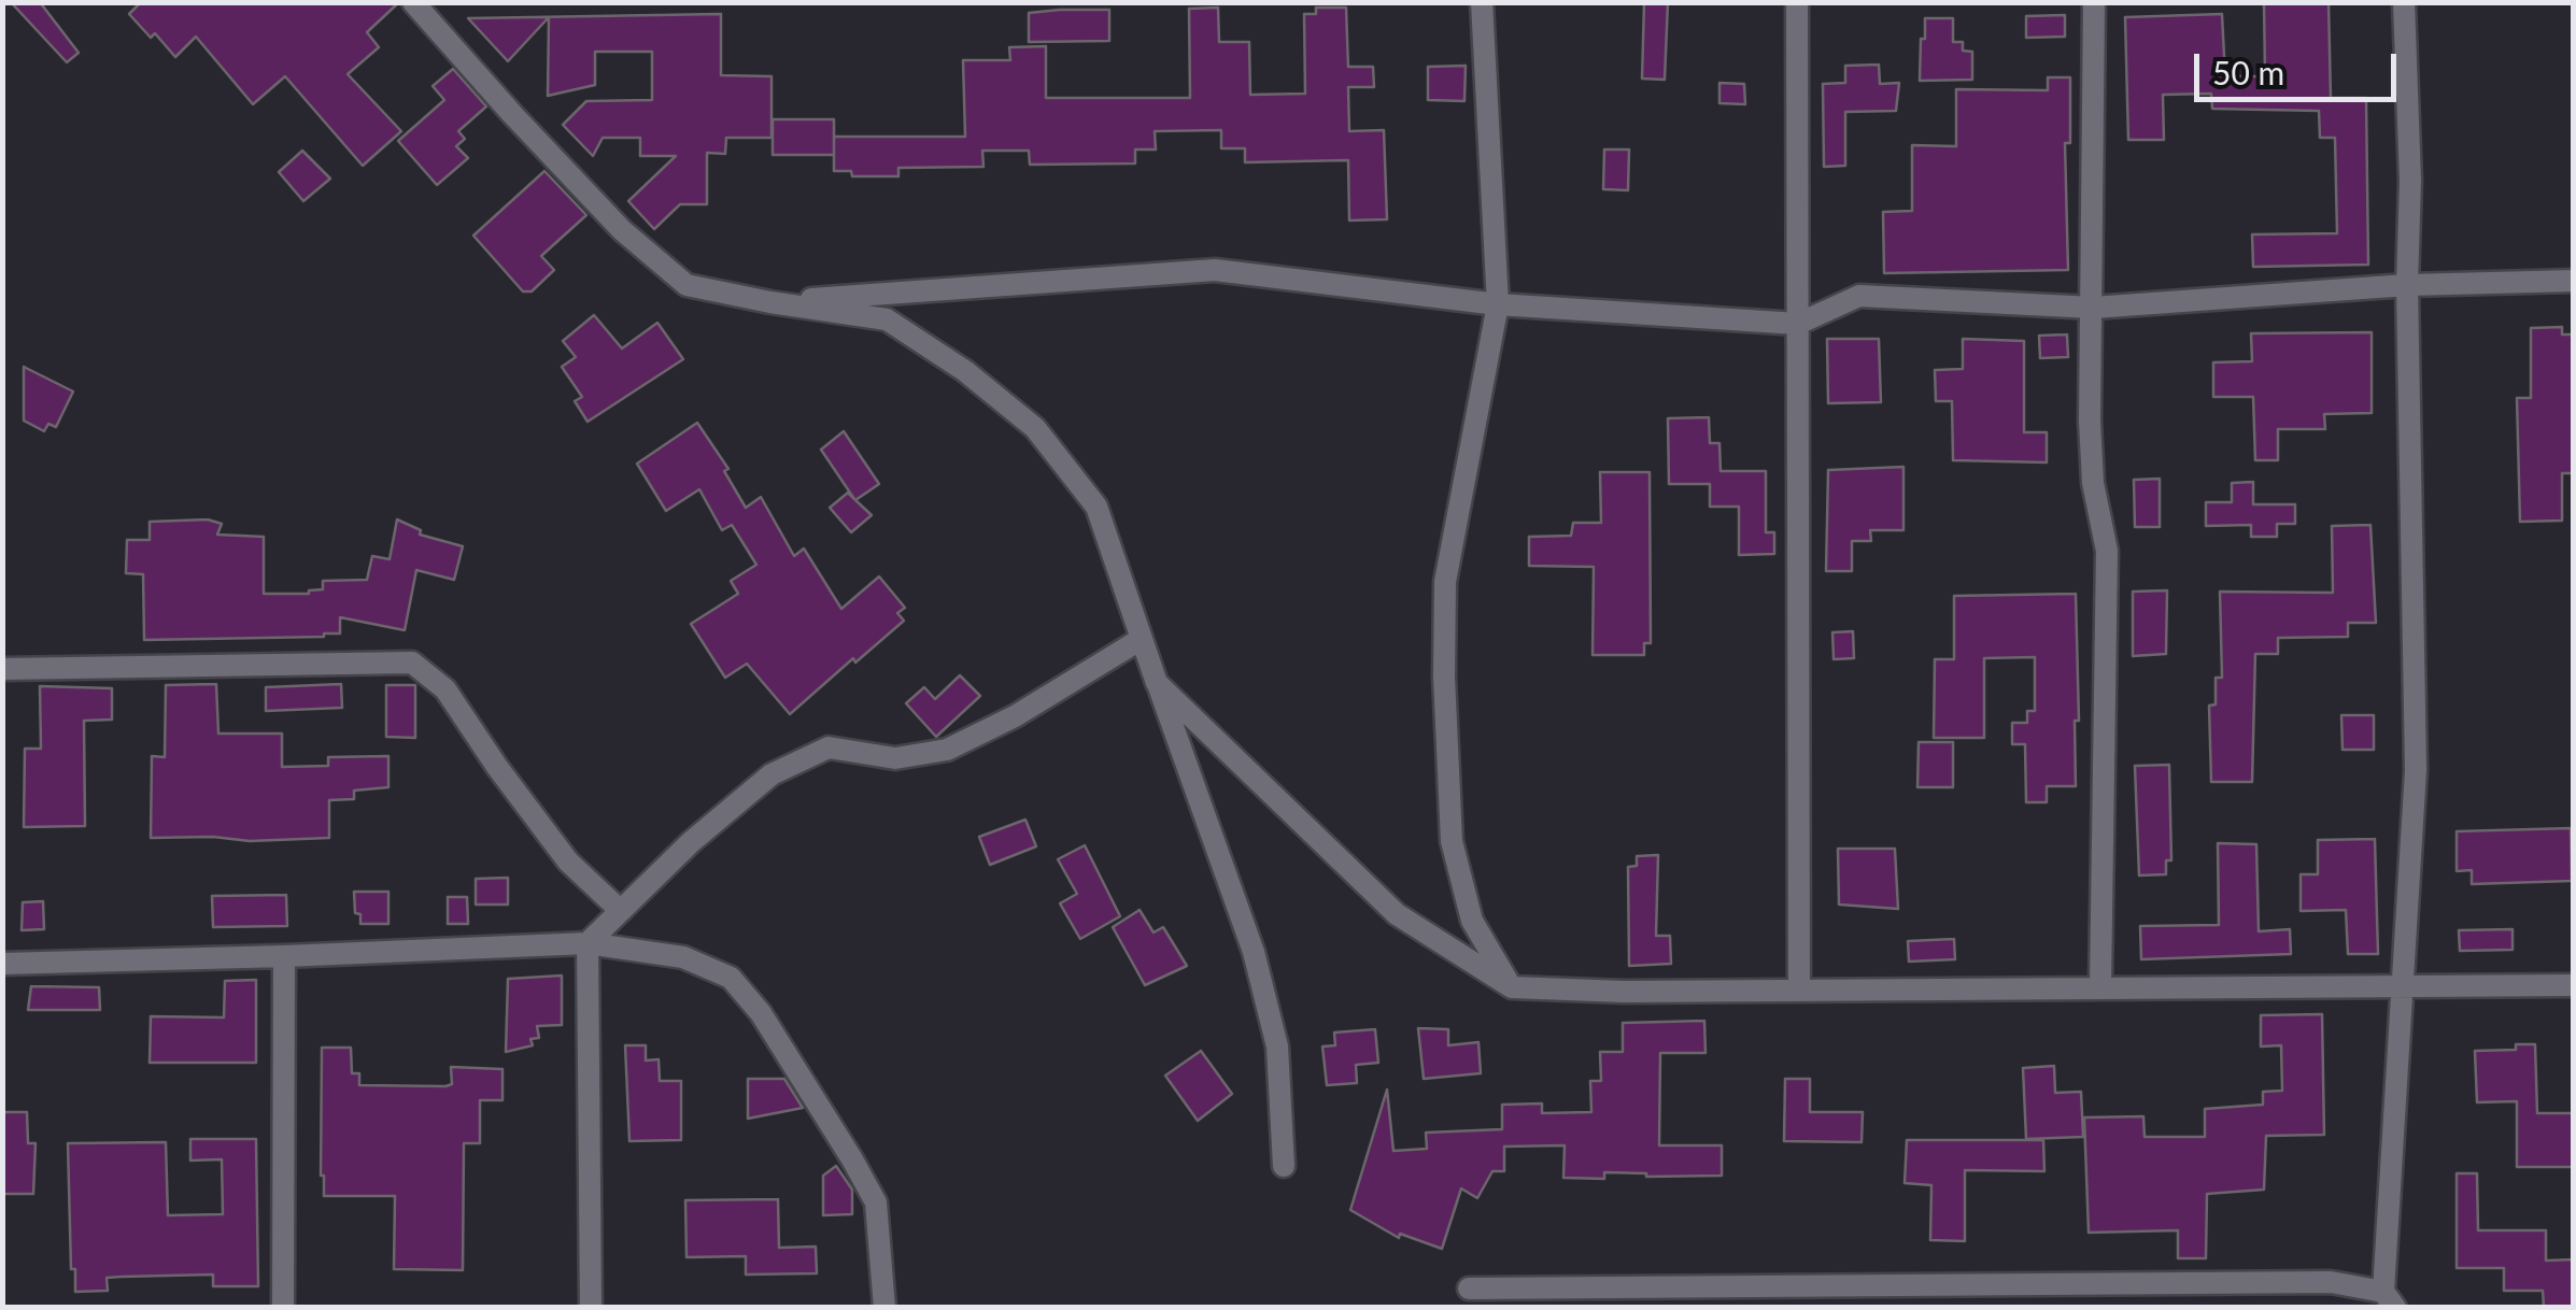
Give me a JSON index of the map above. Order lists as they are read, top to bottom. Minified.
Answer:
{"scale_bar":"50 m"}
